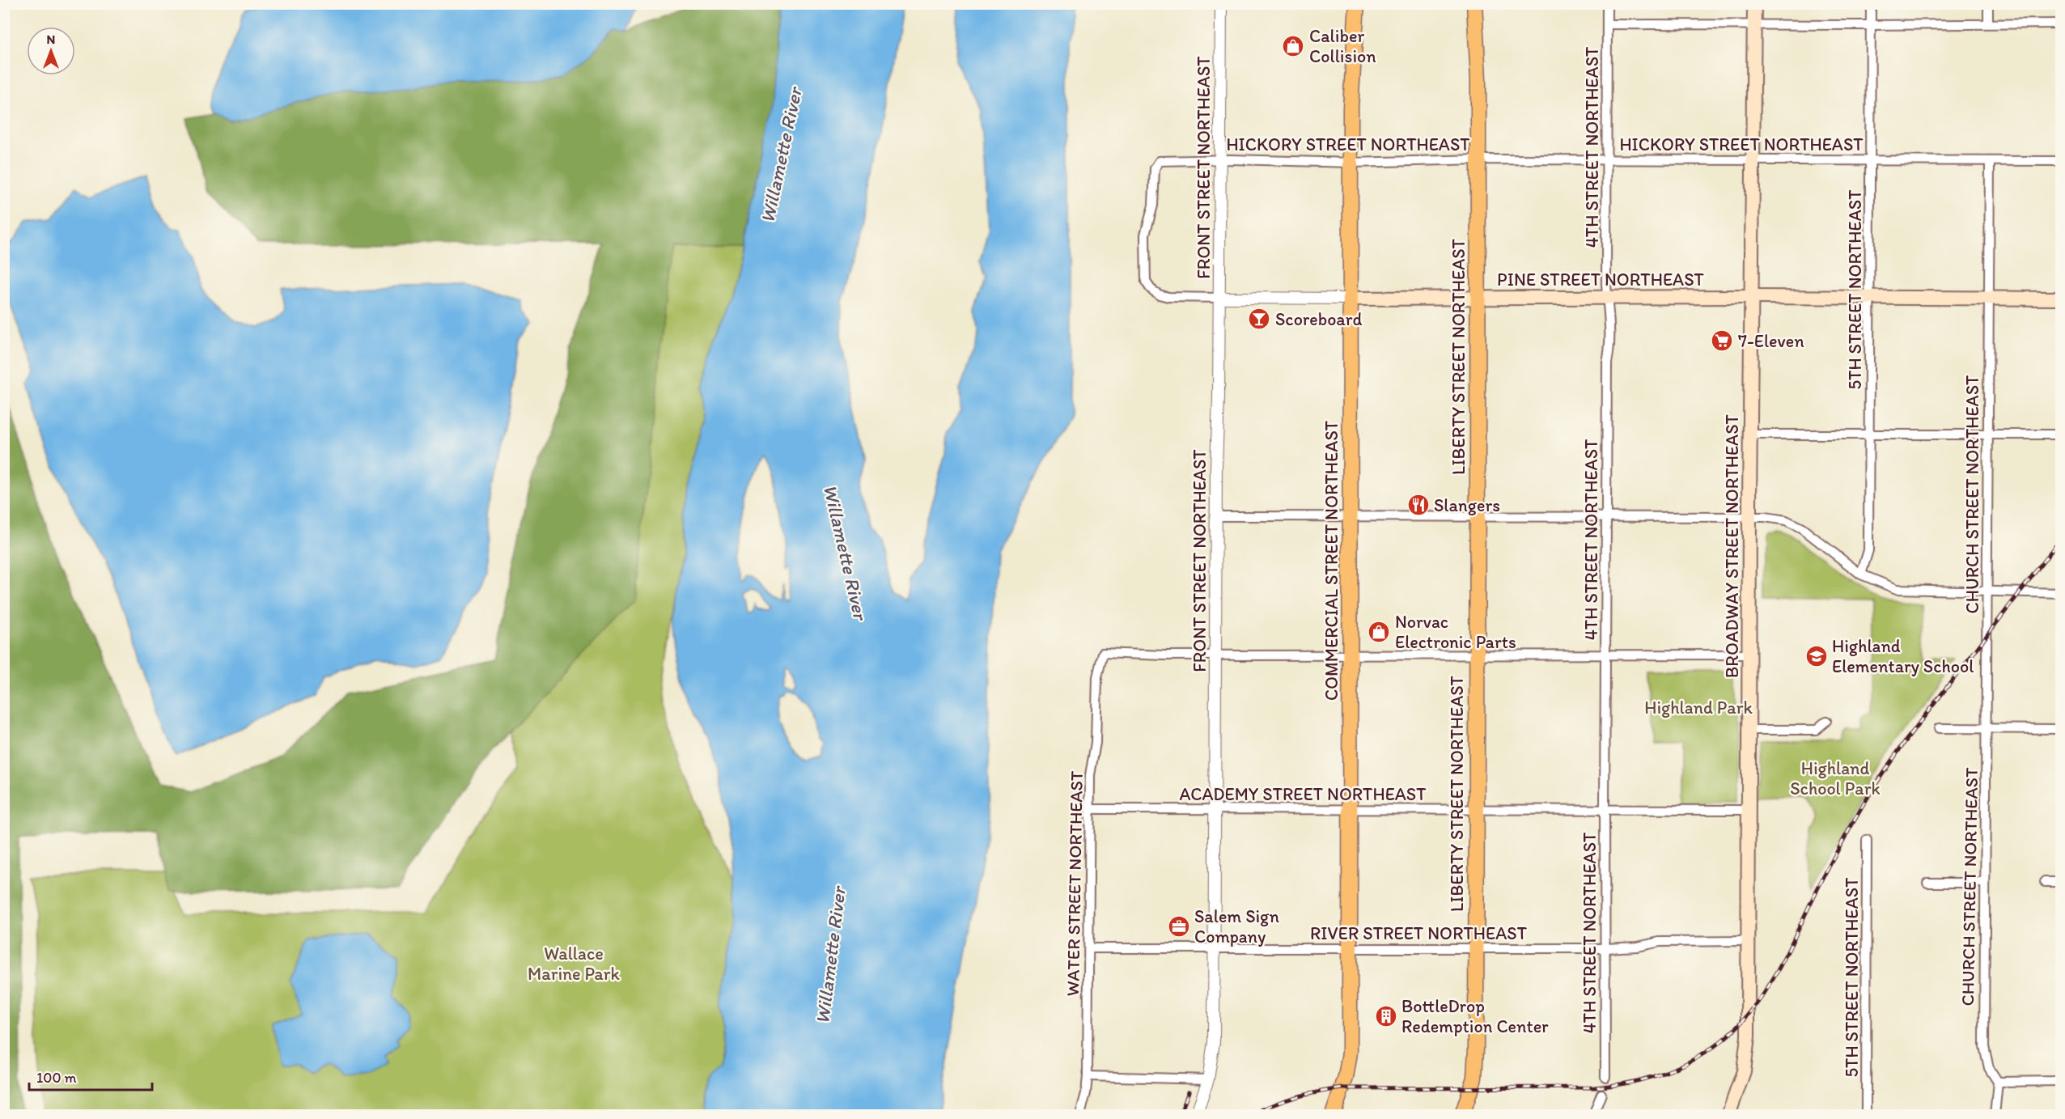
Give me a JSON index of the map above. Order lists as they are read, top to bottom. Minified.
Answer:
{"streets":{"highway":["LIBERTY STREET NORTHEAST","COMMERCIAL STREET NORTHEAST"],"main road":["PINE STREET NORTHEAST","BROADWAY STREET NORTHEAST"],"street":["HICKORY STREET NORTHEAST","4TH STREET NORTHEAST","FRONT STREET NORTHEAST","5TH STREET NORTHEAST","CHURCH STREET NORTHEAST","ACADEMY STREET NORTHEAST","WATER STREET NORTHEAST","RIVER STREET NORTHEAST"]},"crossings":[["HICKORY STREET NORTHEAST","4TH STREET NORTHEAST"],["HICKORY STREET NORTHEAST","FRONT STREET NORTHEAST"],["HICKORY STREET NORTHEAST","PINE STREET NORTHEAST"],["HICKORY STREET NORTHEAST","5TH STREET NORTHEAST"],["HICKORY STREET NORTHEAST","LIBERTY STREET NORTHEAST"],["HICKORY STREET NORTHEAST","CHURCH STREET NORTHEAST"],["HICKORY STREET NORTHEAST","BROADWAY STREET NORTHEAST"],["HICKORY STREET NORTHEAST","COMMERCIAL STREET NORTHEAST"],["4TH STREET NORTHEAST","PINE STREET NORTHEAST"],["4TH STREET NORTHEAST","ACADEMY STREET NORTHEAST"],["4TH STREET NORTHEAST","RIVER STREET NORTHEAST"],["FRONT STREET NORTHEAST","PINE STREET NORTHEAST"],["FRONT STREET NORTHEAST","ACADEMY STREET NORTHEAST"],["FRONT STREET NORTHEAST","WATER STREET NORTHEAST"],["FRONT STREET NORTHEAST","RIVER STREET NORTHEAST"],["PINE STREET NORTHEAST","5TH STREET NORTHEAST"],["PINE STREET NORTHEAST","LIBERTY STREET NORTHEAST"],["PINE STREET NORTHEAST","CHURCH STREET NORTHEAST"],["PINE STREET NORTHEAST","BROADWAY STREET NORTHEAST"],["PINE STREET NORTHEAST","COMMERCIAL STREET NORTHEAST"],["LIBERTY STREET NORTHEAST","ACADEMY STREET NORTHEAST"],["LIBERTY STREET NORTHEAST","RIVER STREET NORTHEAST"],["BROADWAY STREET NORTHEAST","ACADEMY STREET NORTHEAST"],["BROADWAY STREET NORTHEAST","RIVER STREET NORTHEAST"],["COMMERCIAL STREET NORTHEAST","ACADEMY STREET NORTHEAST"],["COMMERCIAL STREET NORTHEAST","RIVER STREET NORTHEAST"],["ACADEMY STREET NORTHEAST","WATER STREET NORTHEAST"],["WATER STREET NORTHEAST","RIVER STREET NORTHEAST"]],"water":["Willamette River"],"parks":["Highland Park","Highland School Park","Wallace Marine Park"],"places":{"shop":["Caliber Collision","Norvac Electronic Parts"],"bar":["Scoreboard"],"supermarket":["7-Eleven"],"restaurant":["Slangers"],"school or university":["Highland Elementary School"],"office":["Salem Sign Company"],"building":["BottleDrop Redemption Center"]},"scale_bar":"100 m","north":"top"}
